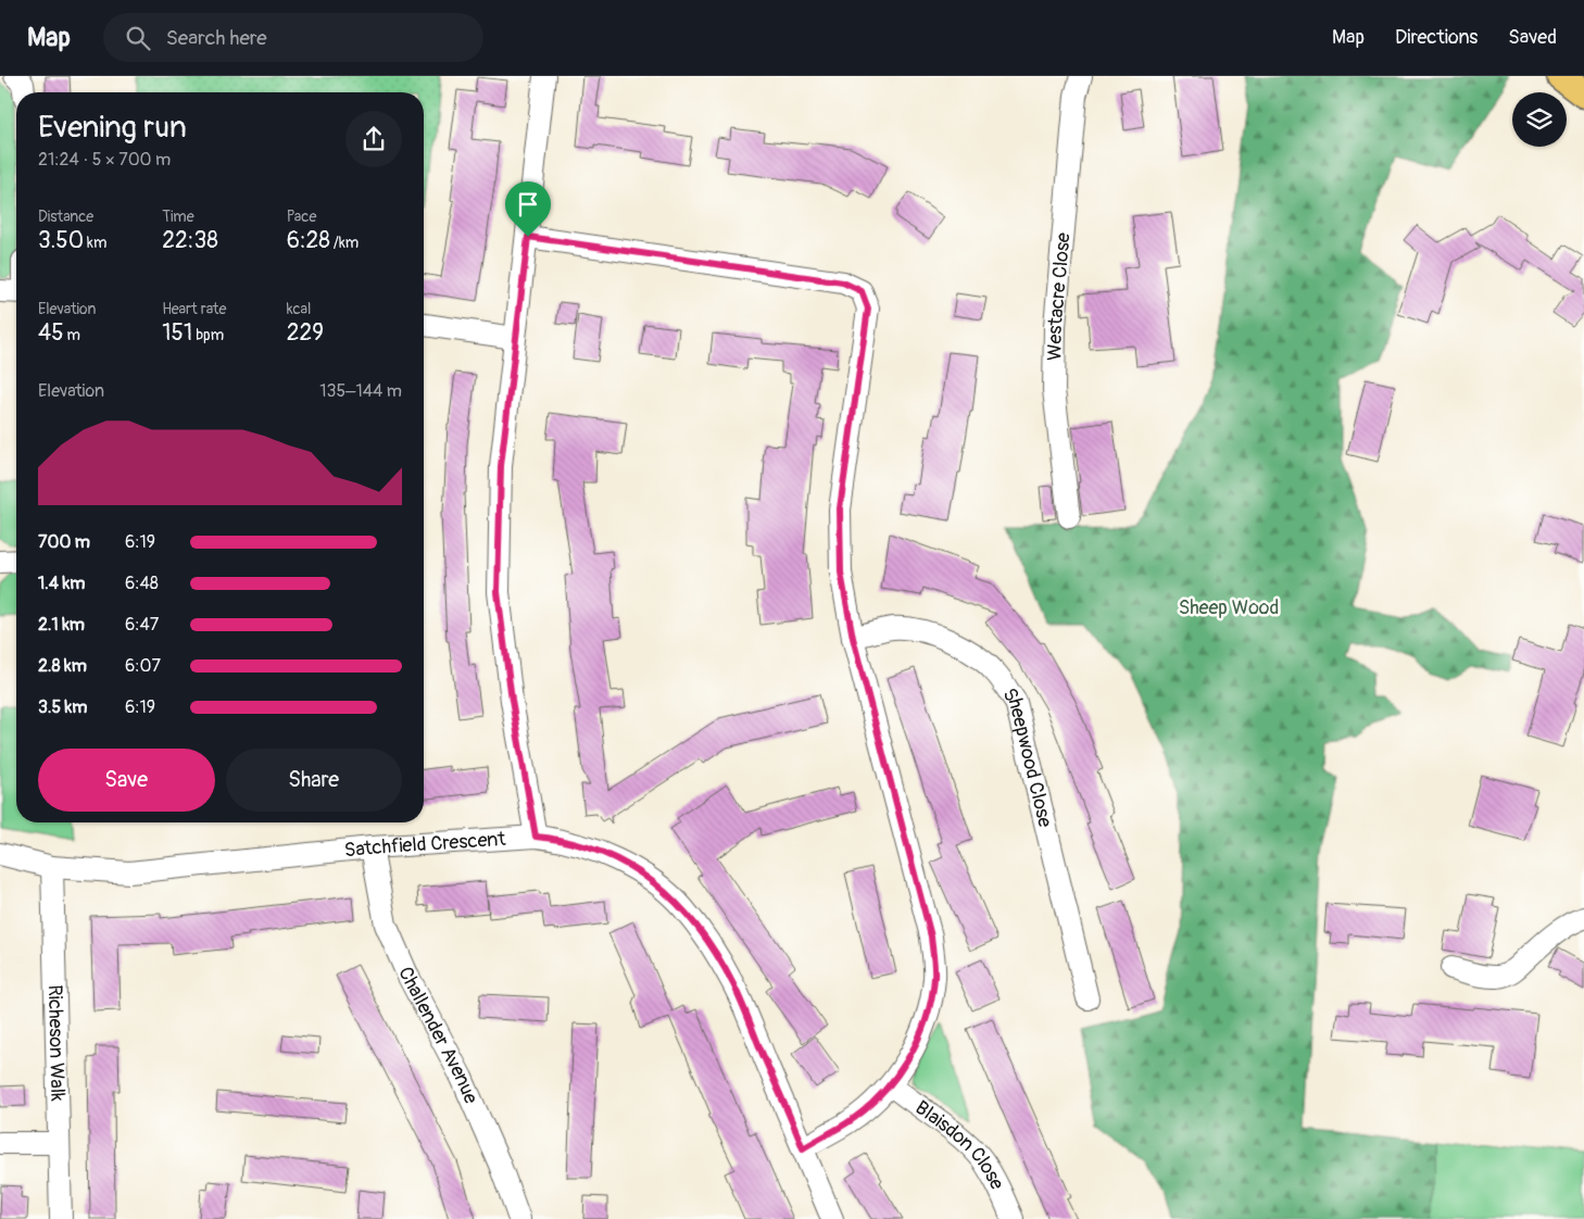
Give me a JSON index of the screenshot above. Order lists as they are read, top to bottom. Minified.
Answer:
{"streets":{"street":["Westacre Close","Sheepwood Close","Satchfield Crescent","Challender Avenue","Richeson Walk","Blaisdon Close"]},"crossings":[["Satchfield Crescent","Challender Avenue"],["Satchfield Crescent","Richeson Walk"]],"parks":["Sheep Wood"],"page":{"header":"Map","search":"Search here","nav":["Map","Directions","Saved"],"heading":["Evening run","21:24 · 5 × 700 m"],"stats":[["Distance","3.50 km"],["Time","22:38"],["Pace","6:28 /km"],["Elevation","45 m"],["Heart rate","151 bpm"],["kcal","229"]],"chart":["Elevation","135–144 m"],"list":[{"name":"700 m","note":"6:19"},{"name":"1.4 km","note":"6:48"},{"name":"2.1 km","note":"6:47"},{"name":"2.8 km","note":"6:07"},{"name":"3.5 km","note":"6:19"}],"buttons":["Save","Share"]}}
